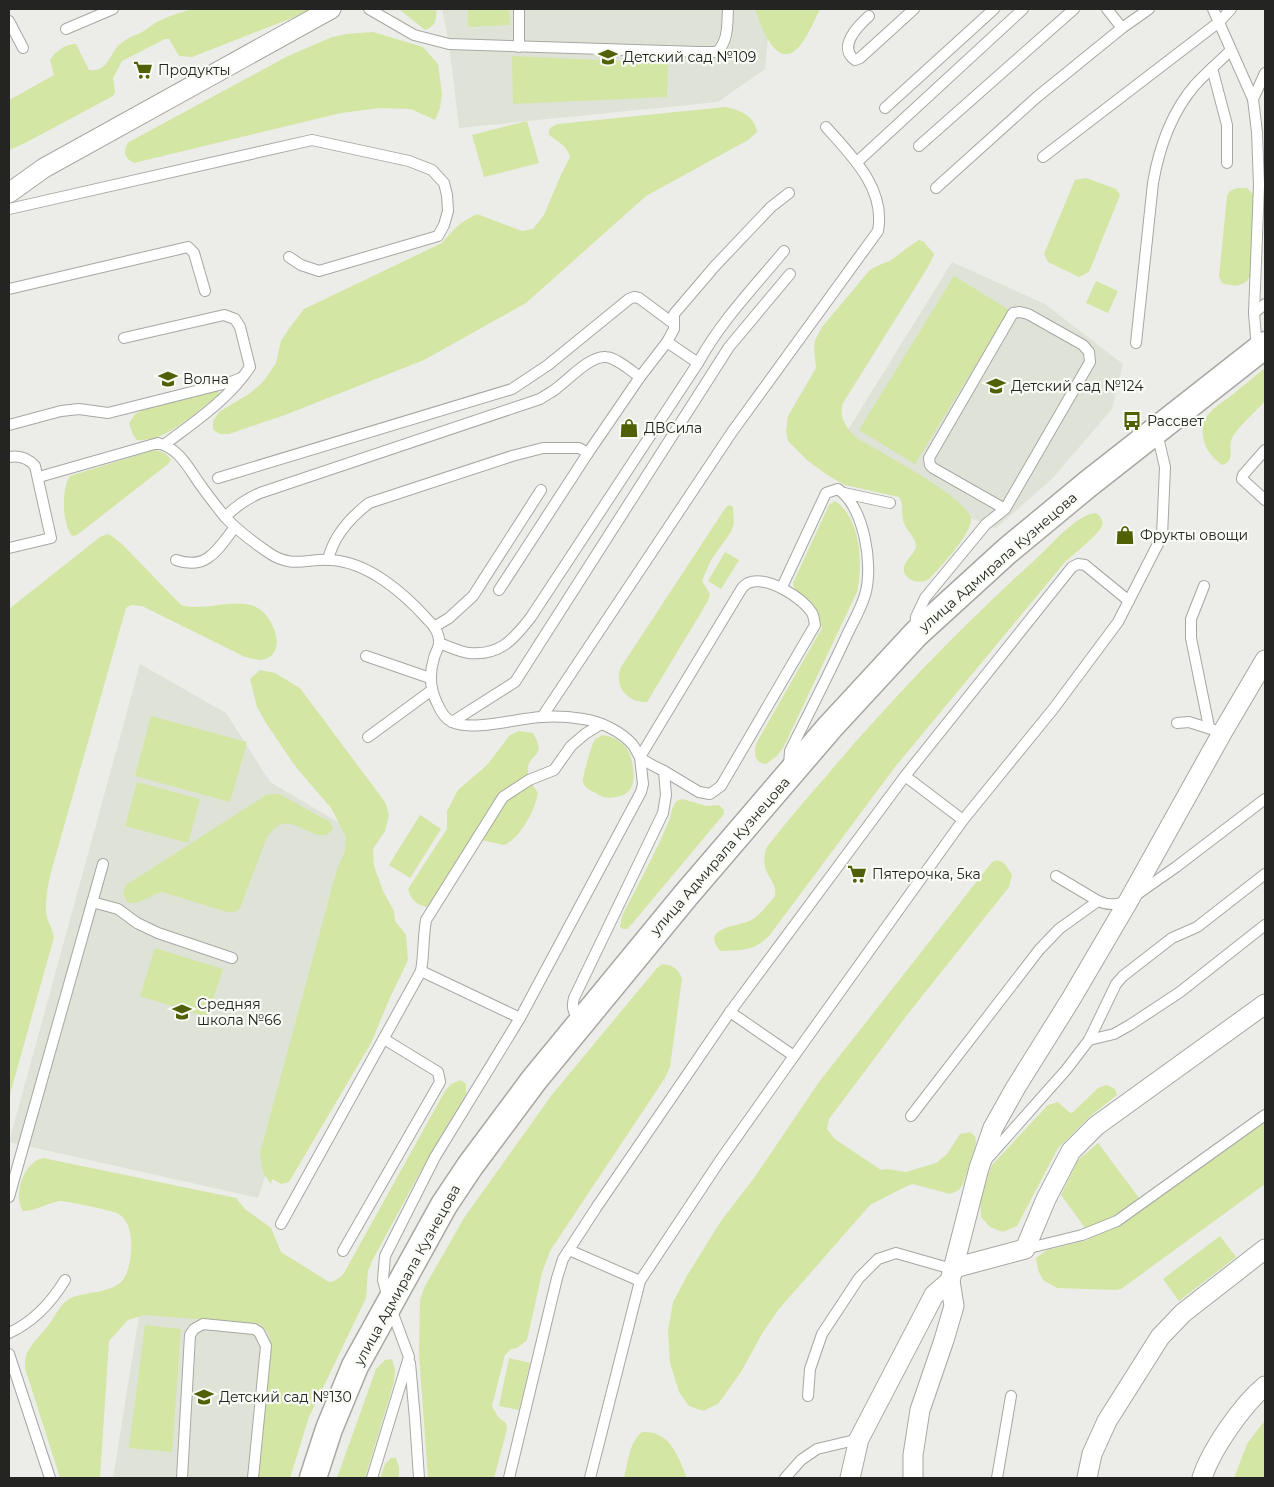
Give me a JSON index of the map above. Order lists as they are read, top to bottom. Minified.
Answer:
{"streets":{"main road":["улица Адмирала Кузнецова"]},"places":{"school or university":["Детский сад №109","Волна","Детский сад №124","Средняя школа №66","Детский сад №130"],"supermarket":["Продукты","Пятерочка, 5ка"],"bus stop":["Рассвет"],"shop":["ДВСила","Фрукты овощи"]}}
